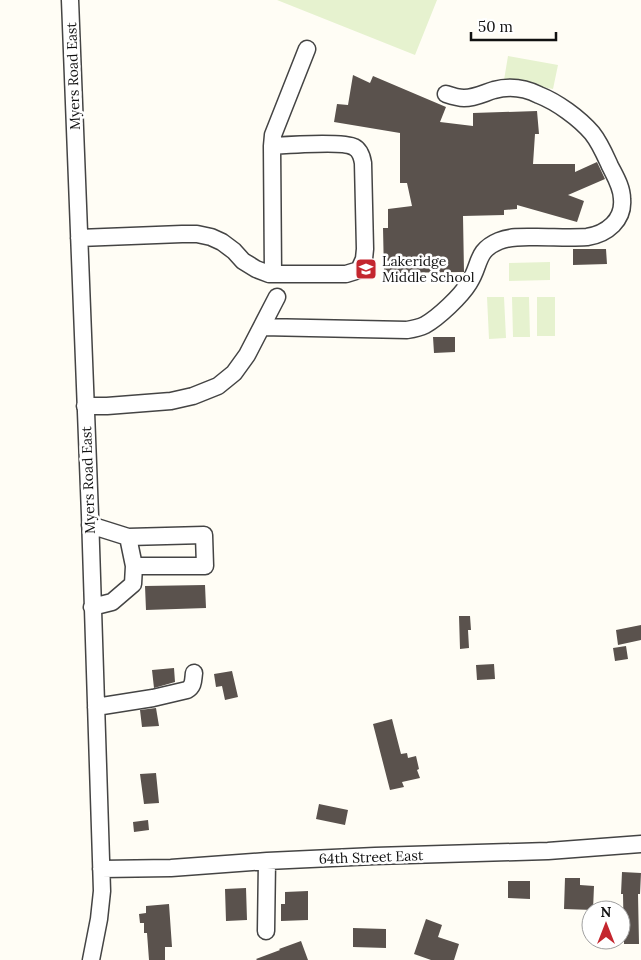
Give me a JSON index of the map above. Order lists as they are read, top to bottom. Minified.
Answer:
{"streets":{"street":["Myers Road East","64th Street East"]},"crossings":[["Myers Road East","64th Street East"]],"places":{"school or university":["Lakeridge Middle School"]},"scale_bar":"50 m","north":"top"}
